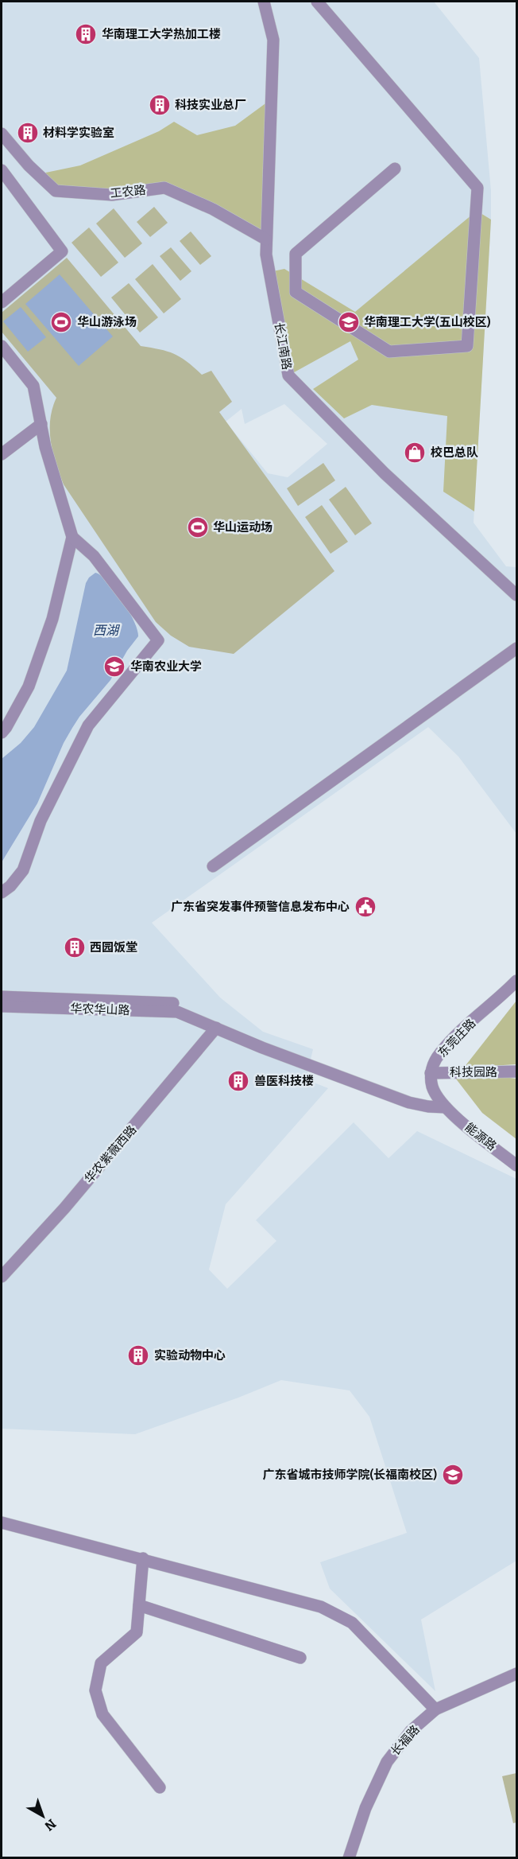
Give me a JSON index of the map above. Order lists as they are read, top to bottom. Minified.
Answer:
{"streets":{"street":["工农路","长江南路","华农华山路","东莞庄路","科技园路","能源路","华农紫薇西路","长福路"]},"crossings":[["工农路","长江南路"],["华农华山路","能源路"],["华农华山路","华农紫薇西路"],["东莞庄路","科技园路"]],"water":["西湖"],"places":{"building":["华南理工大学热加工楼","科技实业总厂","材料学实验室","西园饭堂","兽医科技楼","实验动物中心"],"sports":["华山游泳场","华山运动场"],"school or university":["华南理工大学(五山校区)","华南农业大学","广东省城市技师学院(长福南校区)"],"shop":["校巴总队"],"public building":["广东省突发事件预警信息发布中心"]},"north":"bottom right"}
